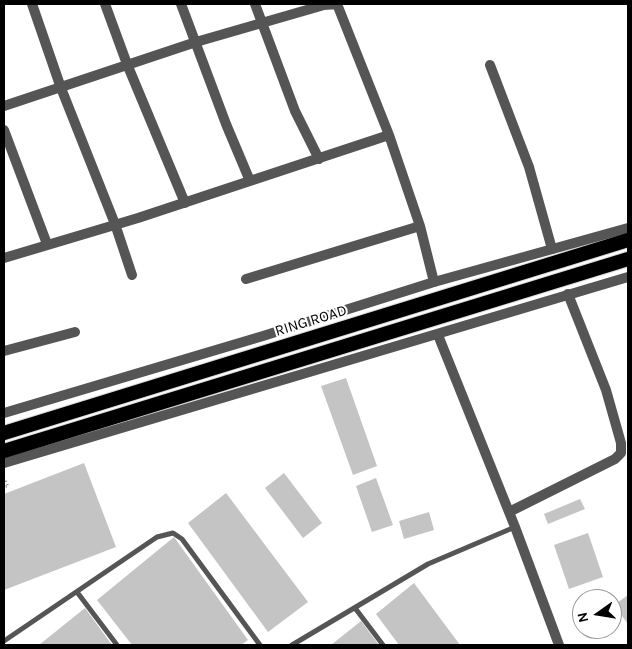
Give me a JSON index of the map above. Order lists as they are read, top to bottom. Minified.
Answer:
{"streets":{"highway":["RING ROAD"]},"north":"left"}
